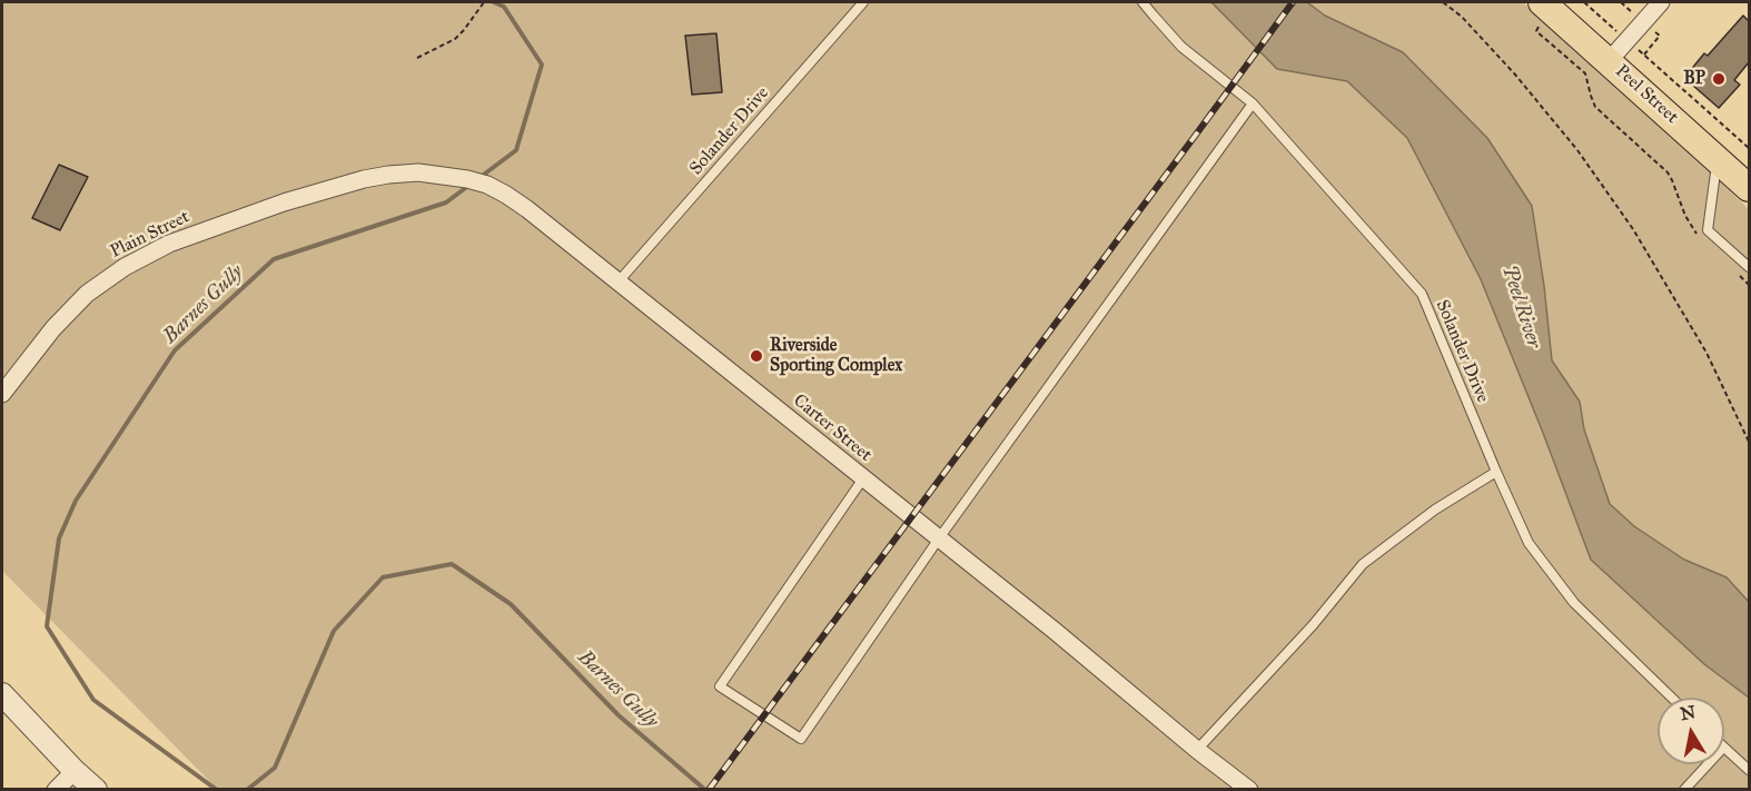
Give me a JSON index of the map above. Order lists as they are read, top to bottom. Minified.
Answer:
{"streets":{"main road":["Peel Street"],"street":["Plain Street","Carter Street"],"lane":["Solander Drive"]},"crossings":[["Solander Drive","Carter Street"],["Plain Street","Carter Street"]],"water":["Barnes Gully","Peel River"],"places":["BP","Riverside Sporting Complex"],"north":"top"}
